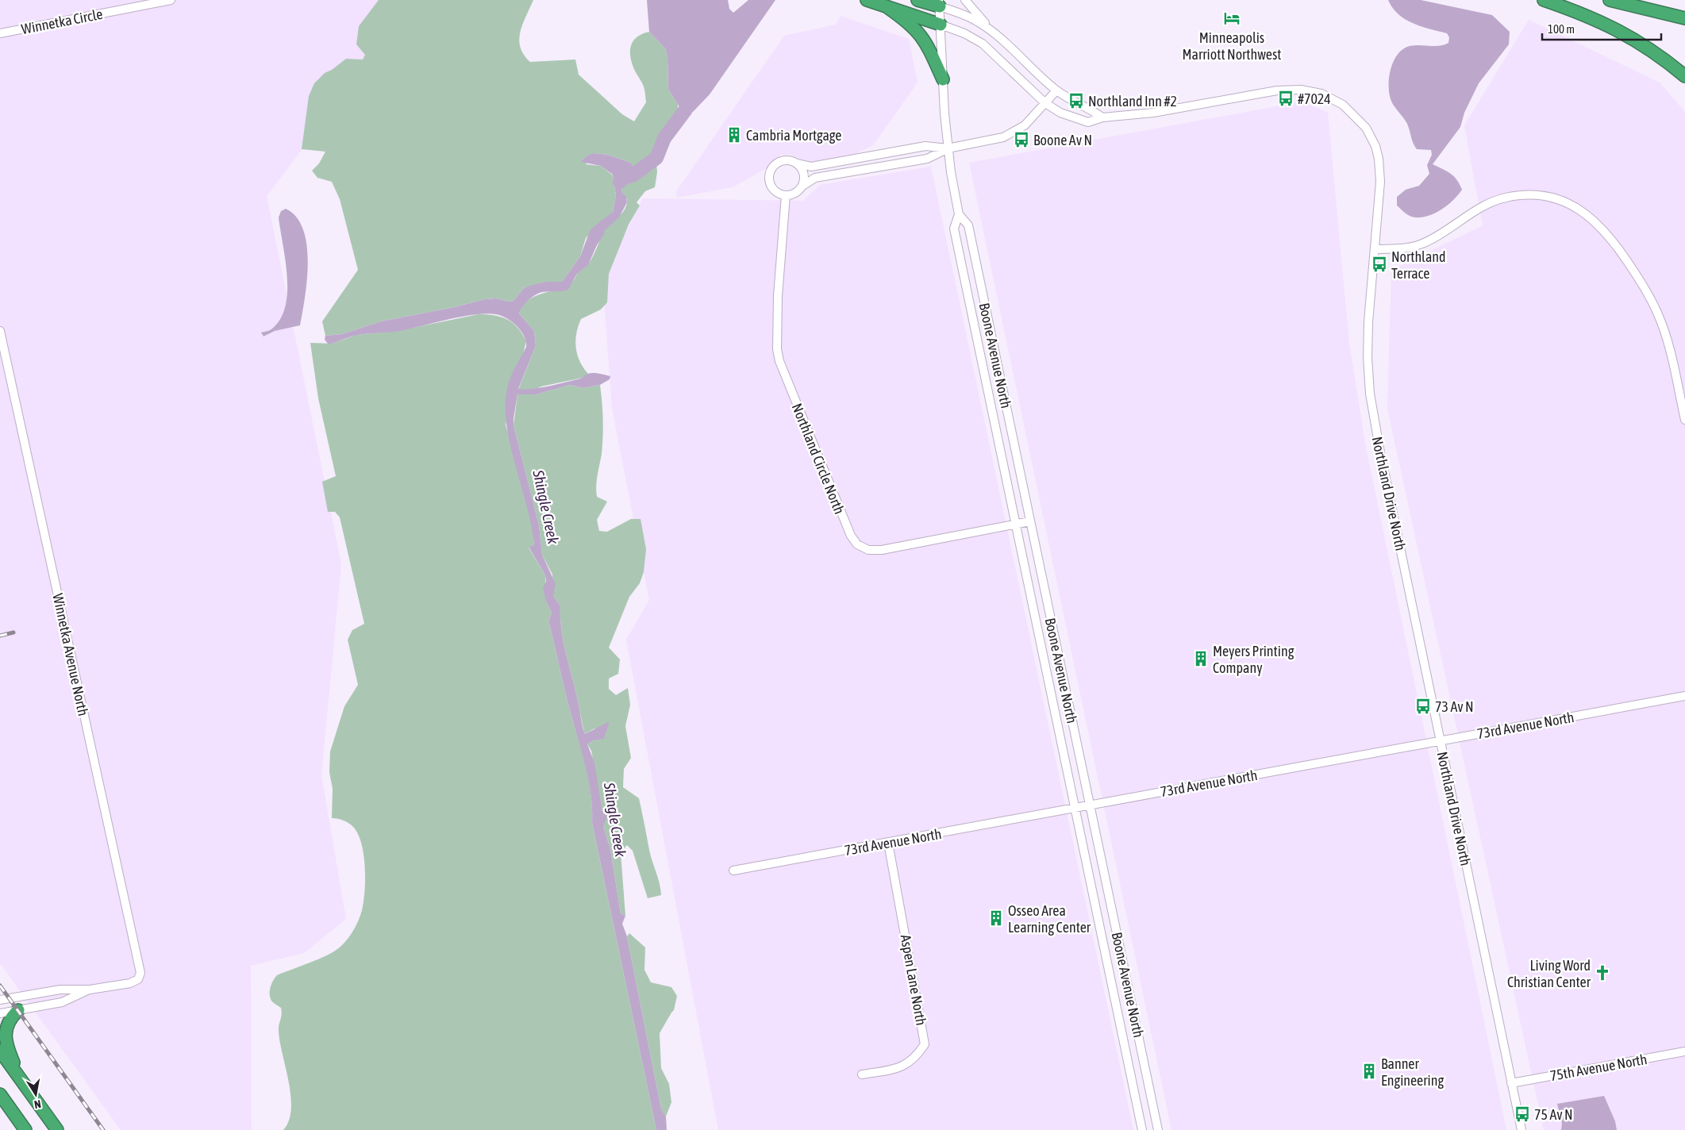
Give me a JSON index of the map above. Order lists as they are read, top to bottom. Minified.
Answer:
{"streets":{"street":["Winnetka Circle","Boone Avenue North","Northland Circle North","Northland Drive North","Winnetka Avenue North","73rd Avenue North","Aspen Lane North","75th Avenue North"]},"crossings":[["Boone Avenue North","Northland Circle North"],["Boone Avenue North","Northland Drive North"],["Boone Avenue North","73rd Avenue North"],["Northland Drive North","73rd Avenue North"],["Northland Drive North","75th Avenue North"],["73rd Avenue North","Aspen Lane North"]],"water":["Shingle Creek"],"places":{"hotel":["Minneapolis Marriott Northwest"],"bus stop":["#7024","Northland Inn #2","Boone Av N","Northland Terrace","73 Av N","75 Av N"],"building":["Cambria Mortgage","Meyers Printing Company","Osseo Area Learning Center","Banner Engineering"],"church":["Living Word Christian Center"]},"scale_bar":"100 m","north":"bottom"}
